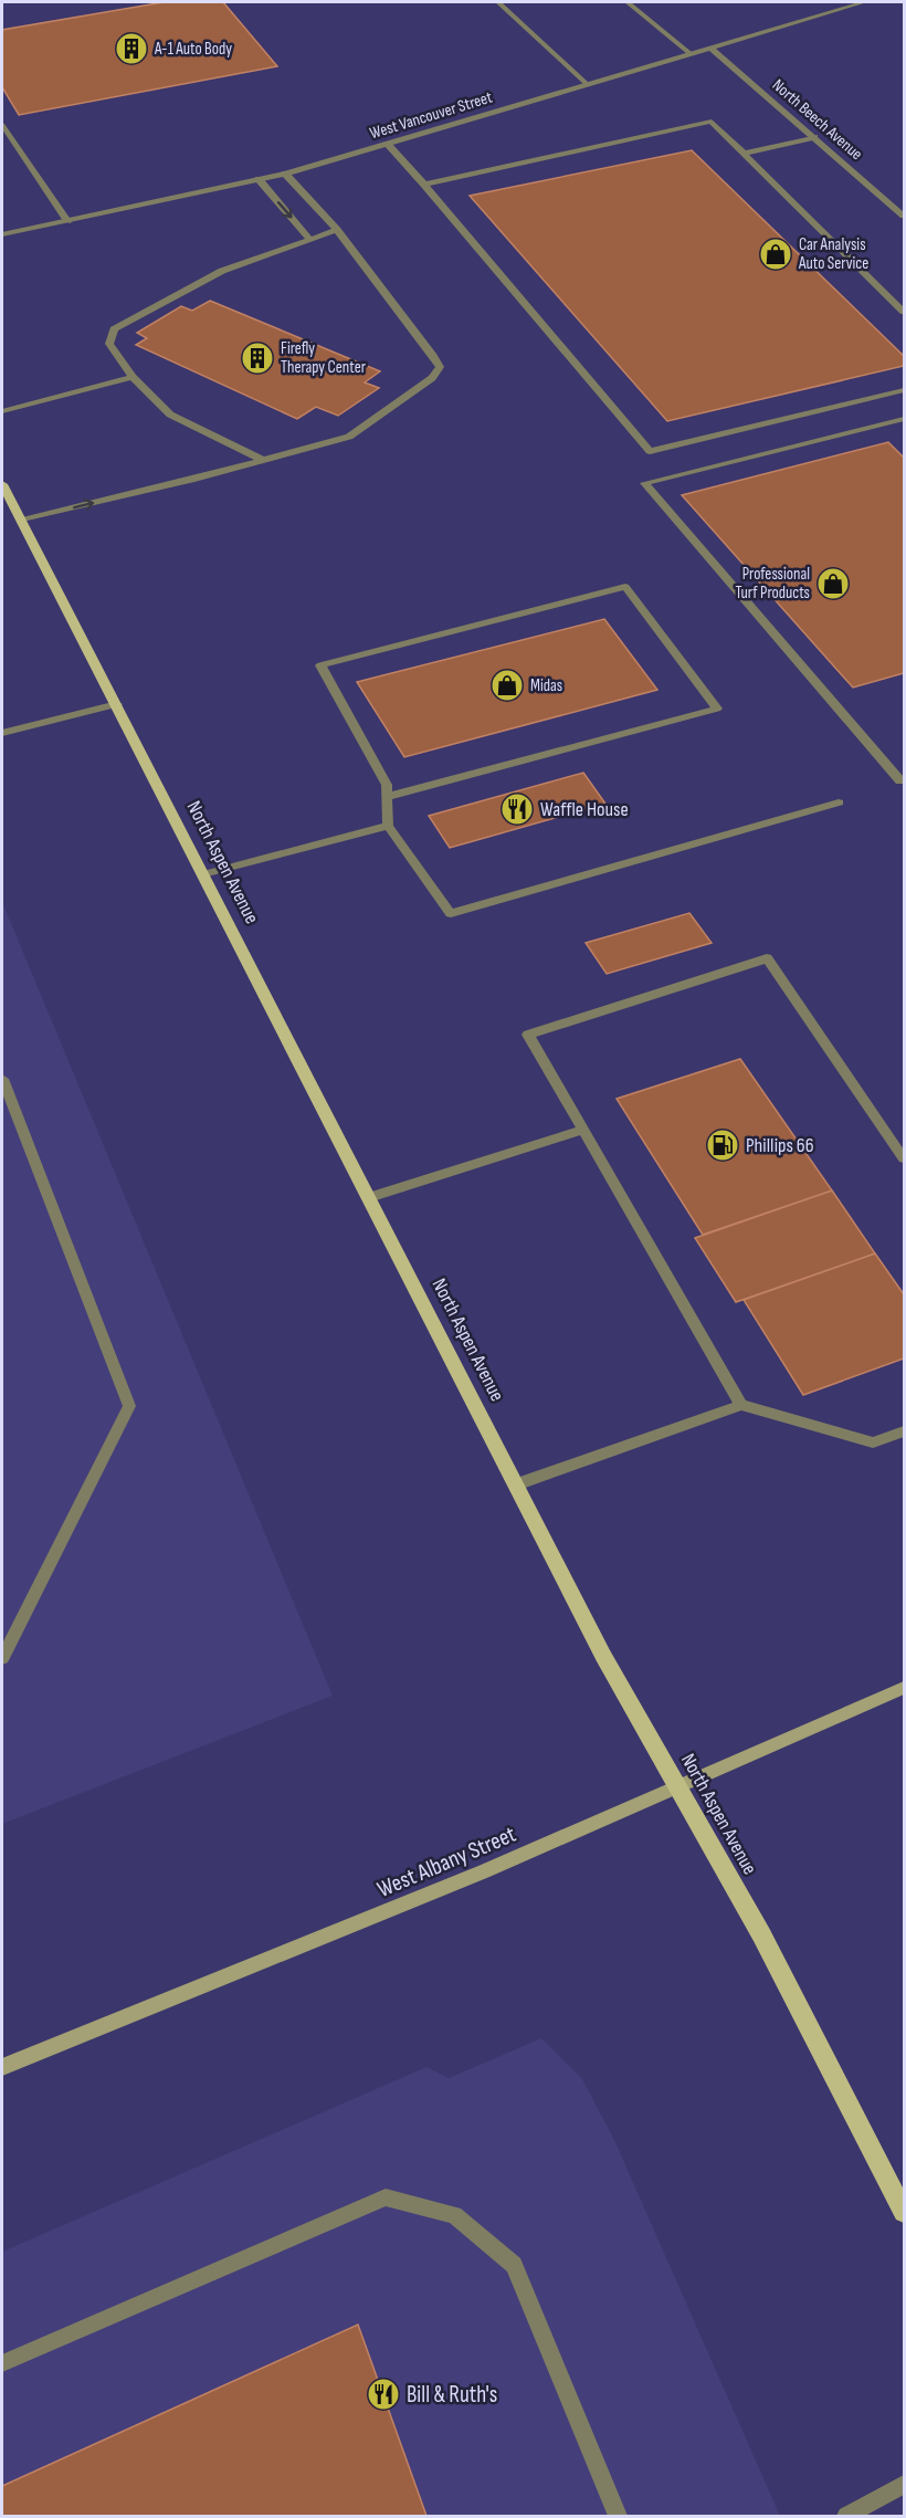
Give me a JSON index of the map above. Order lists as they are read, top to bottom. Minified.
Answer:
{"streets":{"main road":["North Aspen Avenue","West Albany Street"],"street":["West Vancouver Street","North Beech Avenue"]},"crossings":[["West Vancouver Street","North Beech Avenue"],["North Aspen Avenue","West Albany Street"]],"places":{"building":["A-1 Auto Body","Firefly Therapy Center"],"shop":["Car Analysis Auto Service","Professional Turf Products","Midas"],"restaurant":["Waffle House","Bill & Ruth's"],"fuel station":["Phillips 66"]}}
